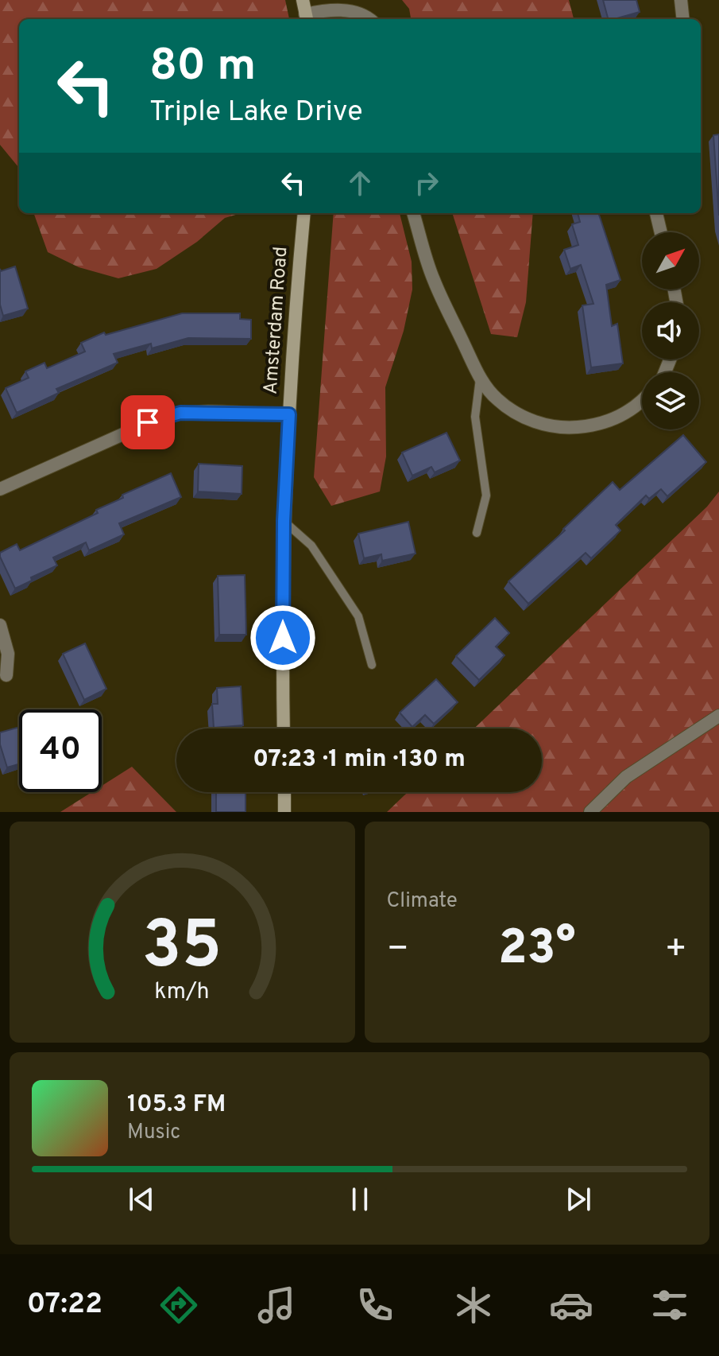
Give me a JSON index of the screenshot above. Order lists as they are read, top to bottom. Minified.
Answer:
{"streets":{"street":["Amsterdam Road"]},"north":"top right","page":{"turn":["80 m","Triple Lake Drive"],"limit":"40","trip":"07:23 · 1 min · 130 m","tile":"Climate","heat":["−","23°","+"],"song":["105.3 FM","Music"],"tabs":"07:22","gauge":["35","km/h"]}}
